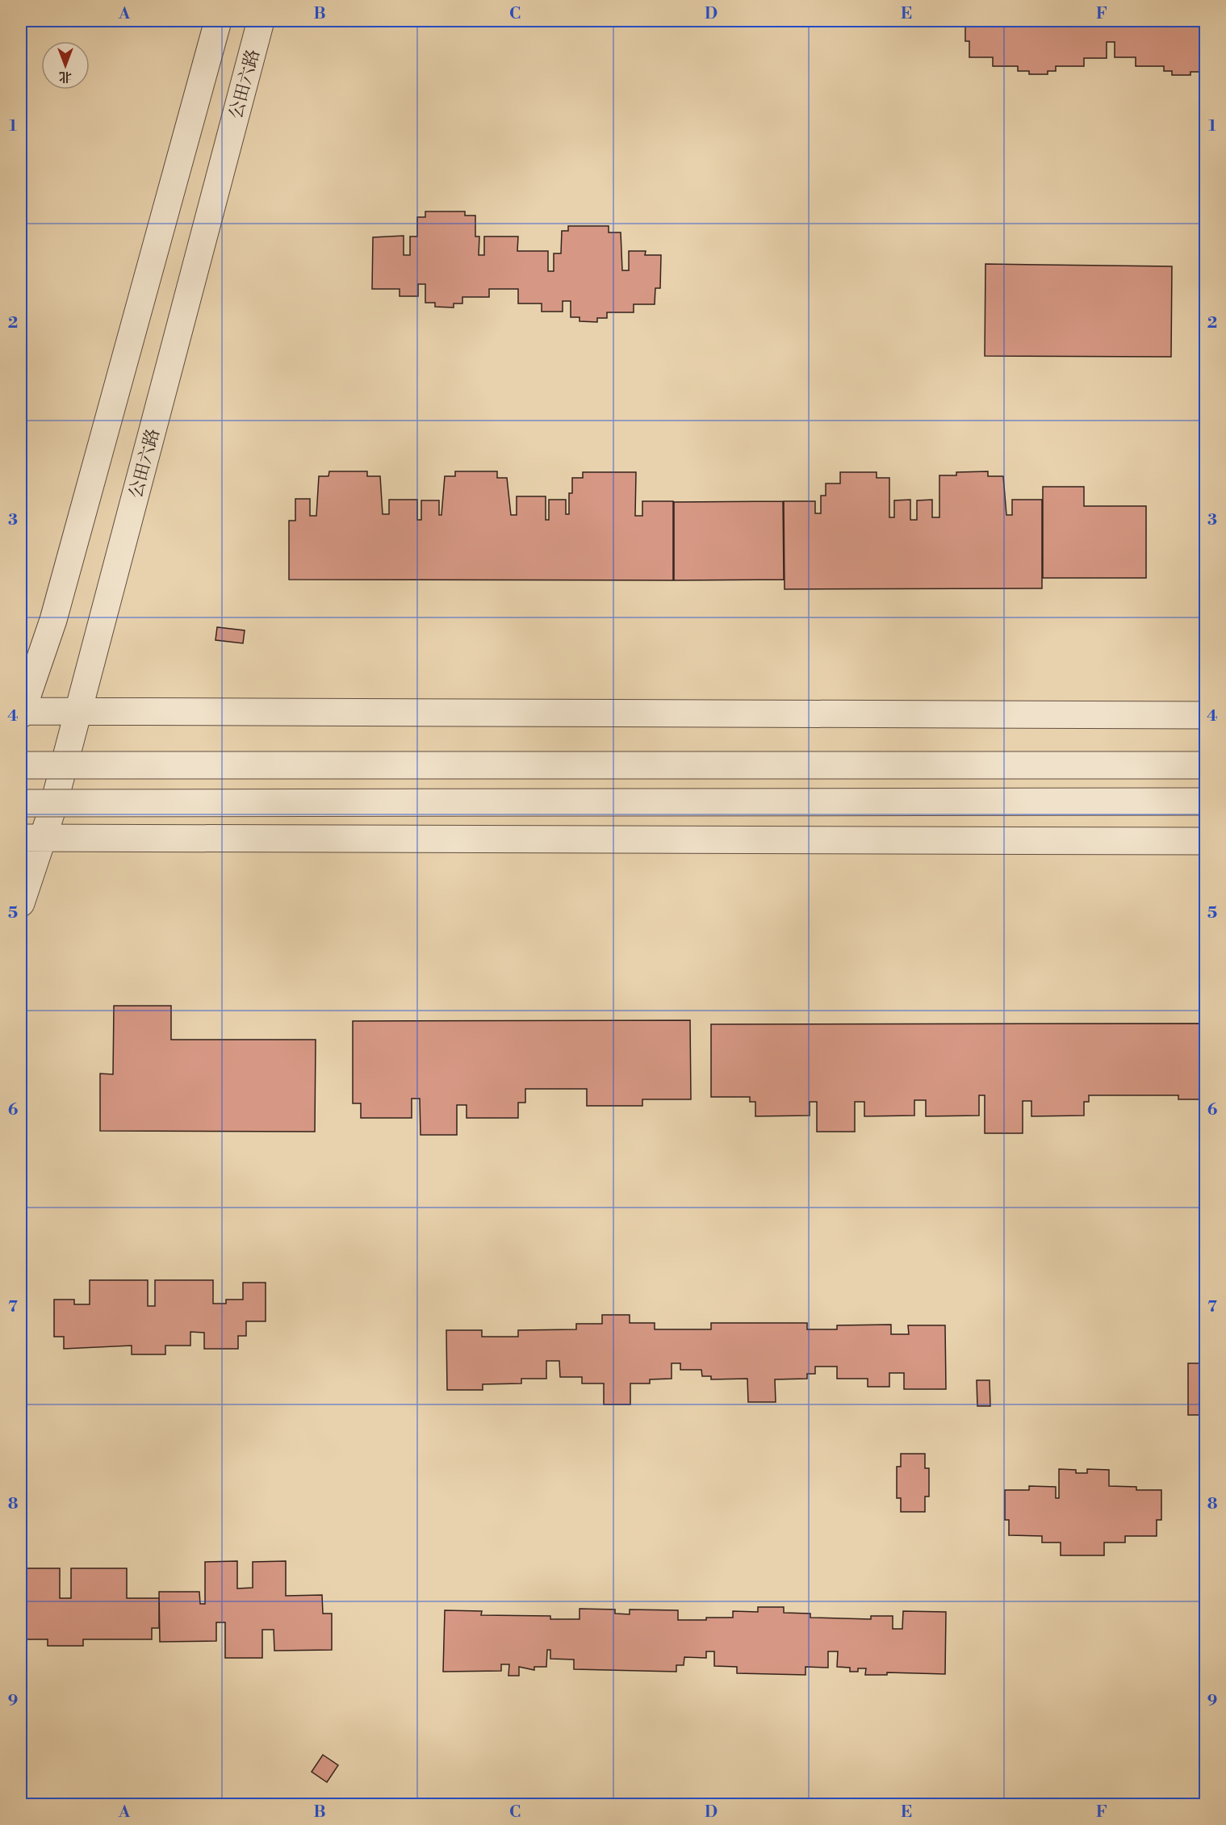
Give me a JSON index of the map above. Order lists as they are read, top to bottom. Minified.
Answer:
{"streets":{"street":["公田六路"]},"north":"bottom","grid":{"columns":["A","B","C","D","E","F"],"rows":["1","2","3","4","5","6","7","8","9"]}}
